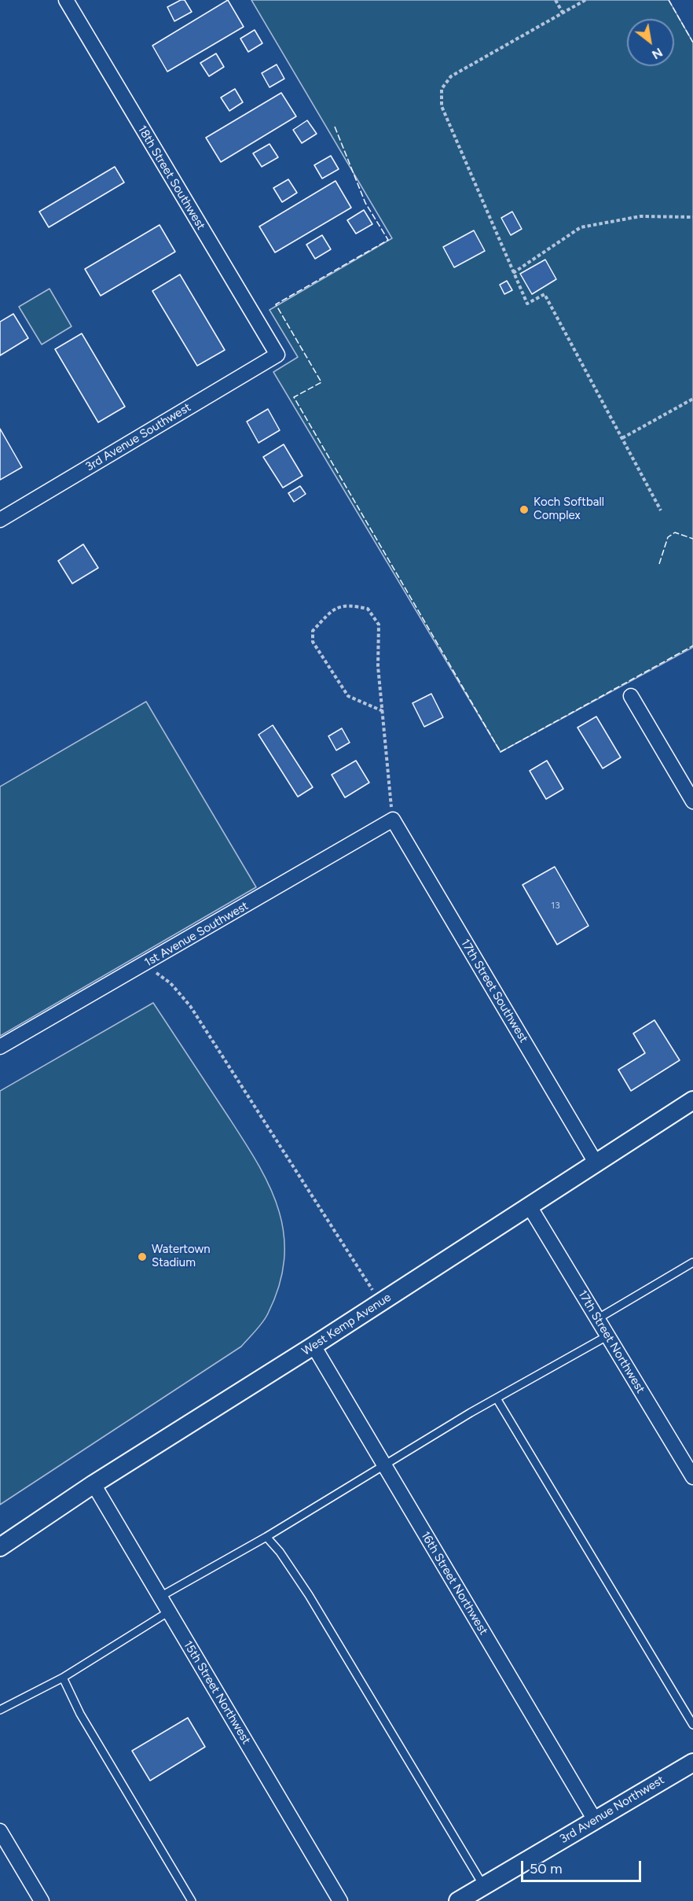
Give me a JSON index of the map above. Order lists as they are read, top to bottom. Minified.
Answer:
{"streets":{"street":["18th Street Southwest","3rd Avenue Southwest","1st Avenue Southwest","17th Street Southwest","West Kemp Avenue","17th Street Northwest","16th Street Northwest","15th Street Northwest","3rd Avenue Northwest"]},"crossings":[["18th Street Southwest","3rd Avenue Southwest"],["1st Avenue Southwest","17th Street Southwest"],["17th Street Southwest","West Kemp Avenue"],["West Kemp Avenue","17th Street Northwest"],["West Kemp Avenue","16th Street Northwest"],["West Kemp Avenue","15th Street Northwest"],["16th Street Northwest","3rd Avenue Northwest"]],"places":["Koch Softball Complex","Watertown Stadium"],"house_numbers":["13"],"scale_bar":"50 m","north":"bottom right"}
